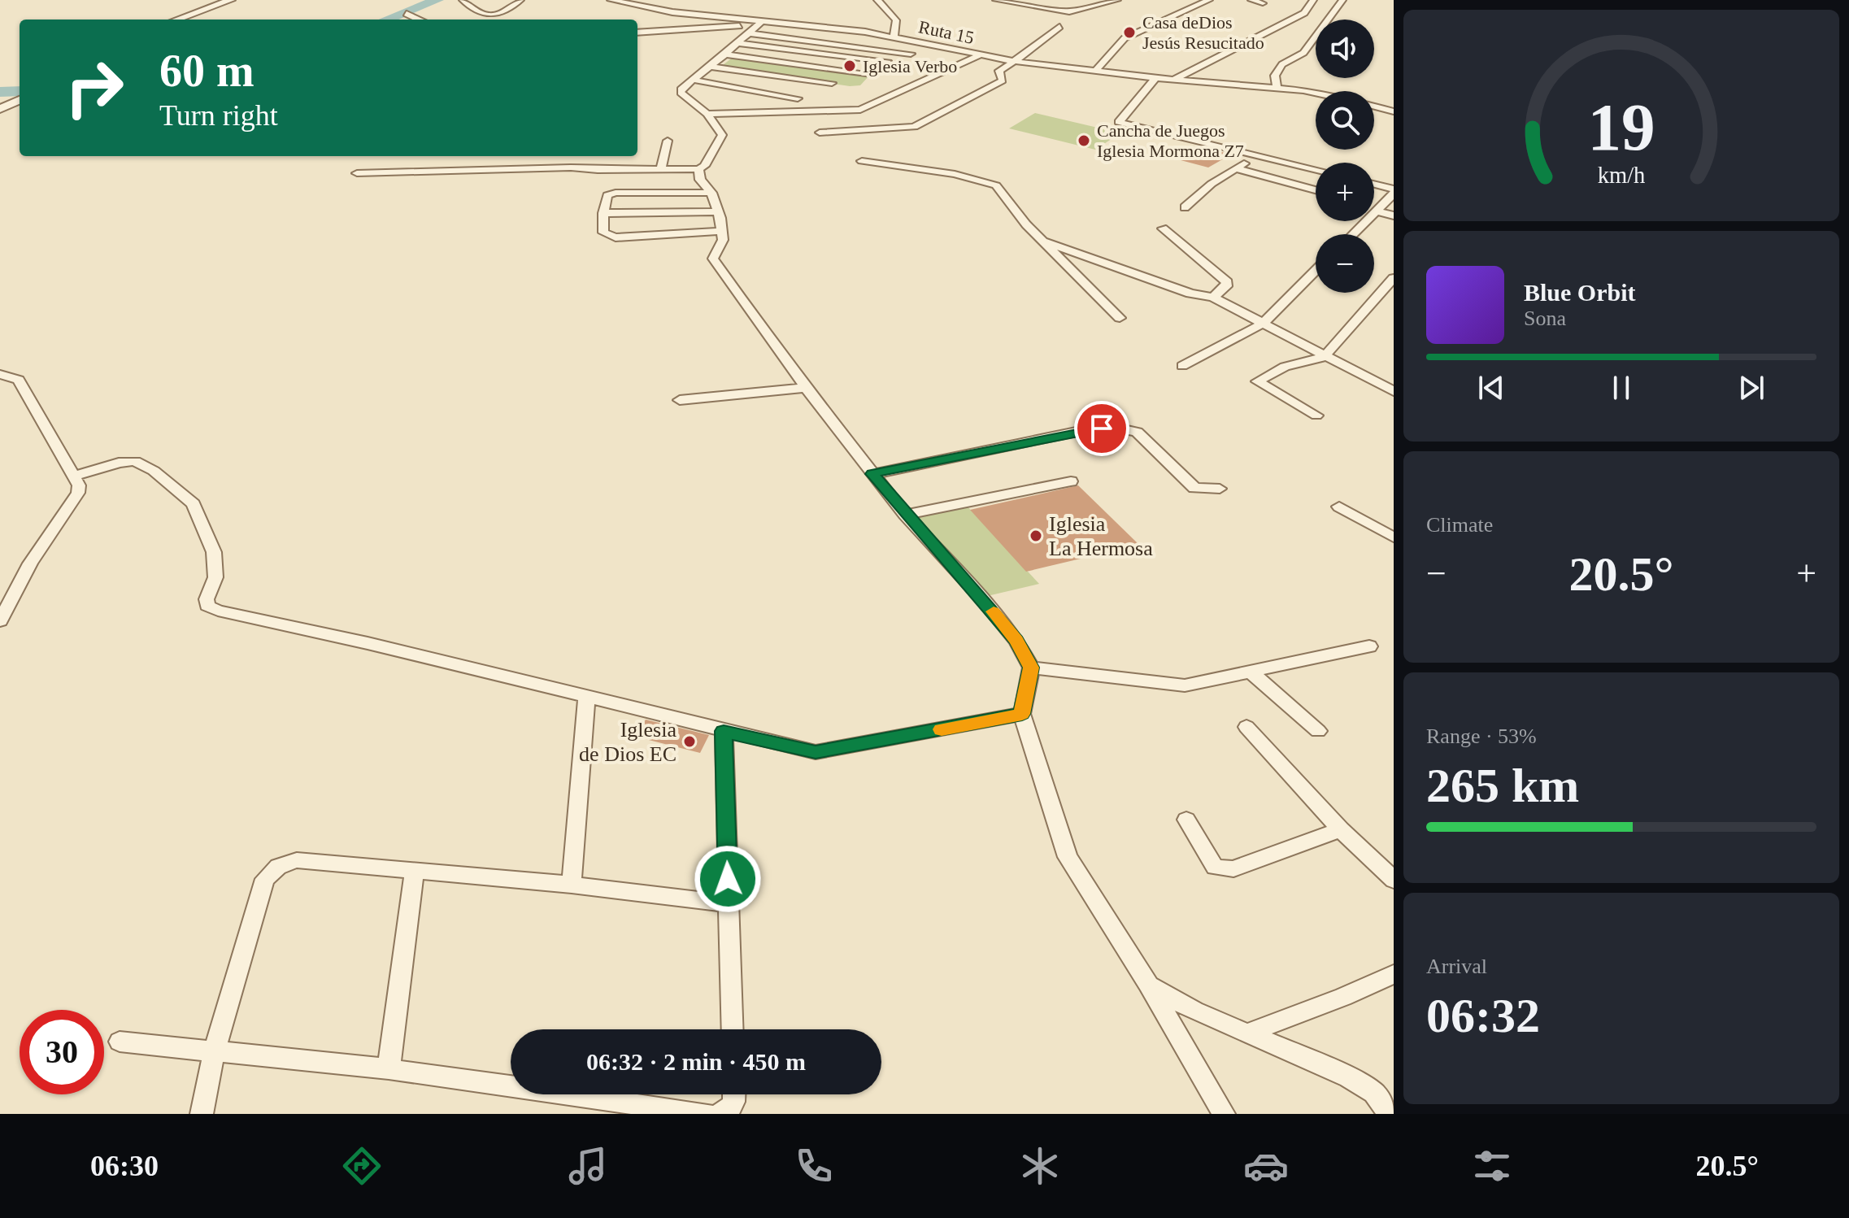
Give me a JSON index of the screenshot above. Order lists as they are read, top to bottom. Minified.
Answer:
{"streets":{"street":["Ruta 15"]},"places":["Casa deDios Jesús Resucitado","Iglesia Verbo","Cancha de Juegos Iglesia Mormona Z7","Iglesia La Hermosa","Iglesia de Dios EC"],"page":{"map_buttons":["+","−"],"turn":["60 m","Turn right"],"song":["Blue Orbit","Sona"],"tile":["Climate",["Range · 53%","265 km"],["Arrival","06:32"]],"heat":["−","20.5°","+"],"limit":"30","trip":"06:32 · 2 min · 450 m","tabs":["06:30","20.5°"],"gauge":["19","km/h"]}}
